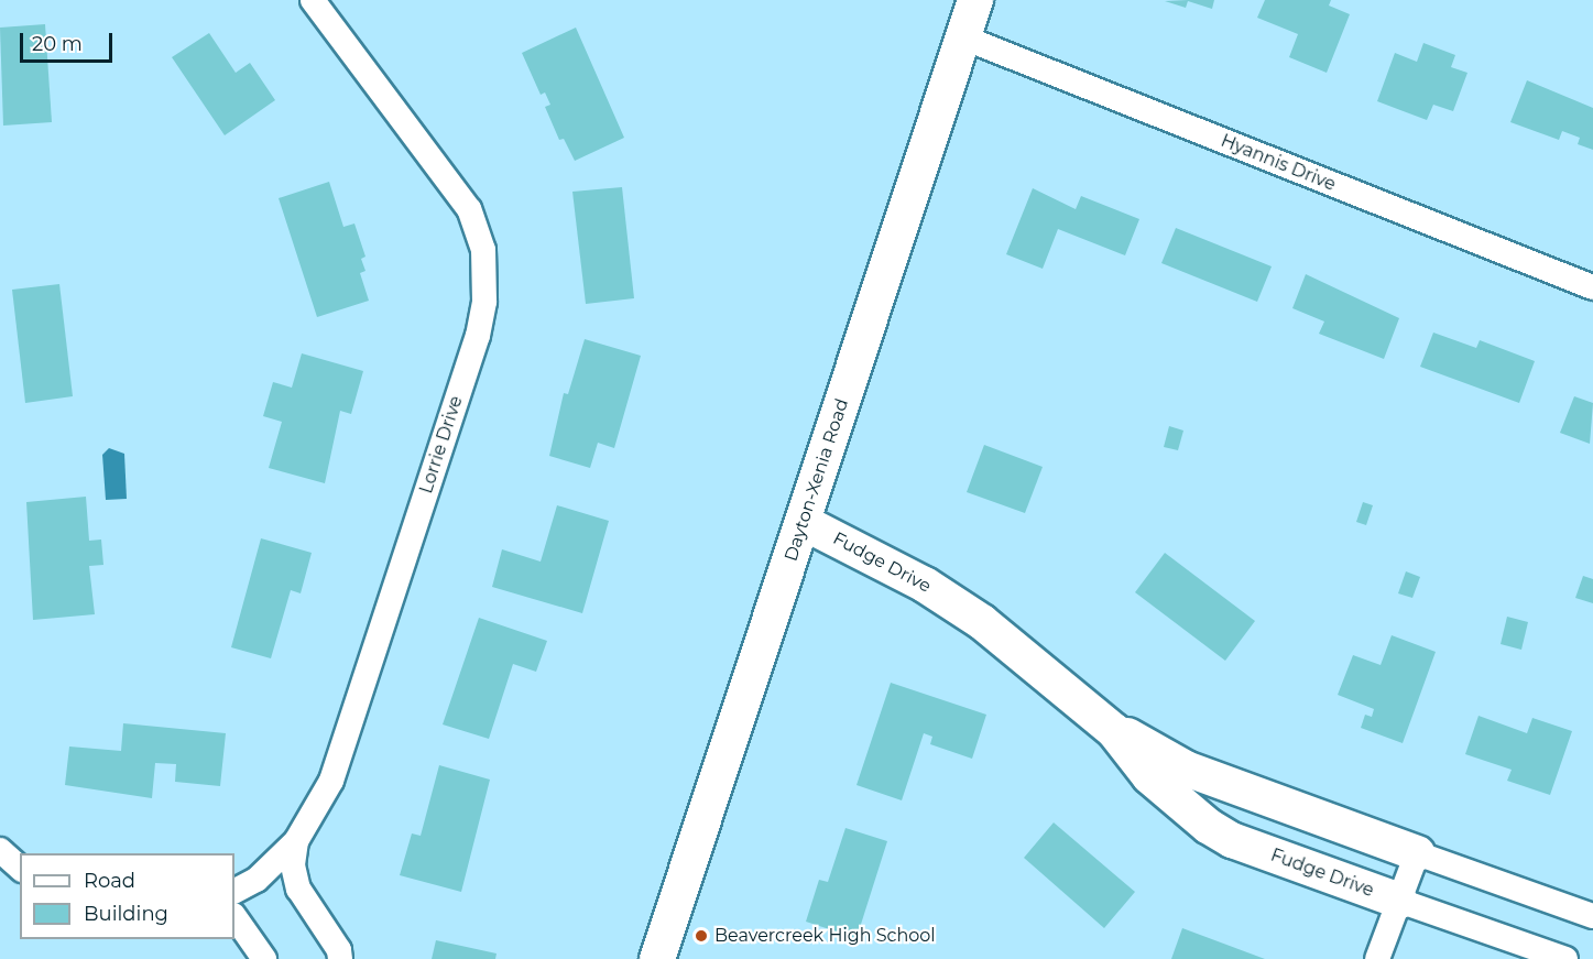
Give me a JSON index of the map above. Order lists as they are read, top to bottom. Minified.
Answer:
{"streets":{"street":["Hyannis Drive","Lorrie Drive","Dayton-Xenia Road","Fudge Drive"]},"crossings":[["Hyannis Drive","Dayton-Xenia Road"],["Dayton-Xenia Road","Fudge Drive"]],"places":["Beavercreek High School"],"legend":["Road","Building"],"scale_bar":"20 m"}
